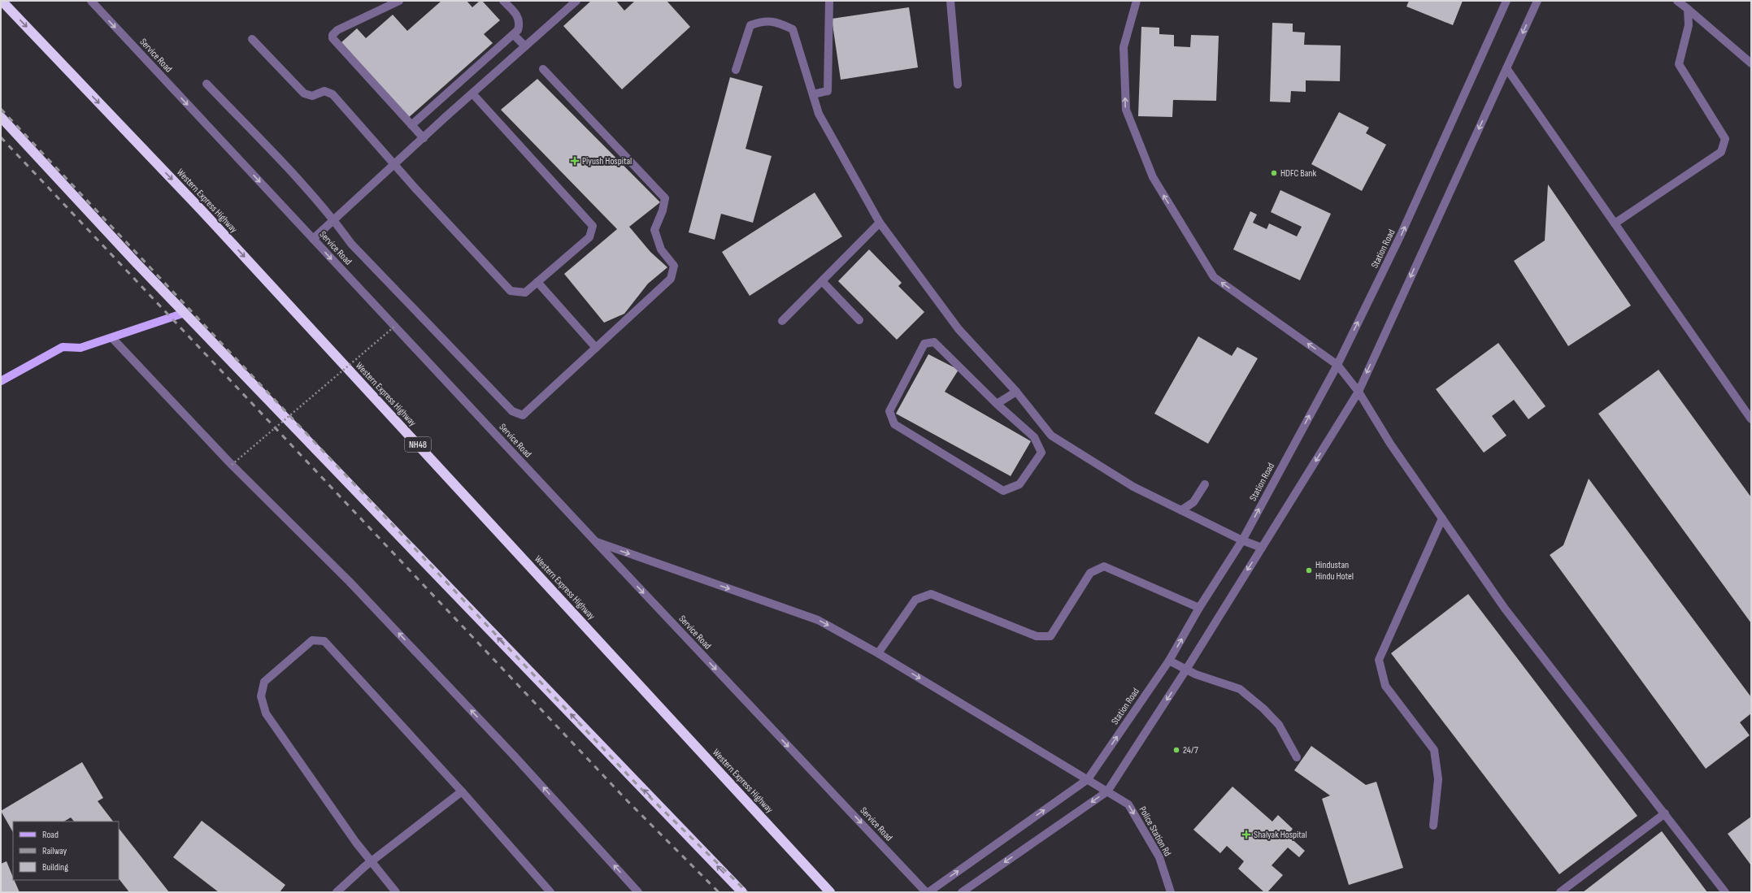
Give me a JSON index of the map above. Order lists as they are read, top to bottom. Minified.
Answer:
{"streets":{"highway":["Western Express Highway","NH48"],"street":["Service Road","Station Road","Police Station Rd"]},"crossings":[["Service Road","Station Road"],["Service Road","Police Station Rd"],["Station Road","Police Station Rd"]],"one_way":["Service Road","Police Station Rd"],"places":{"health":["Piyush Hospital","Shalyak Hospital"],"other":["HDFC Bank","Hindustan Hindu Hotel","24/7"]},"legend":["Road","Railway","Building"]}
